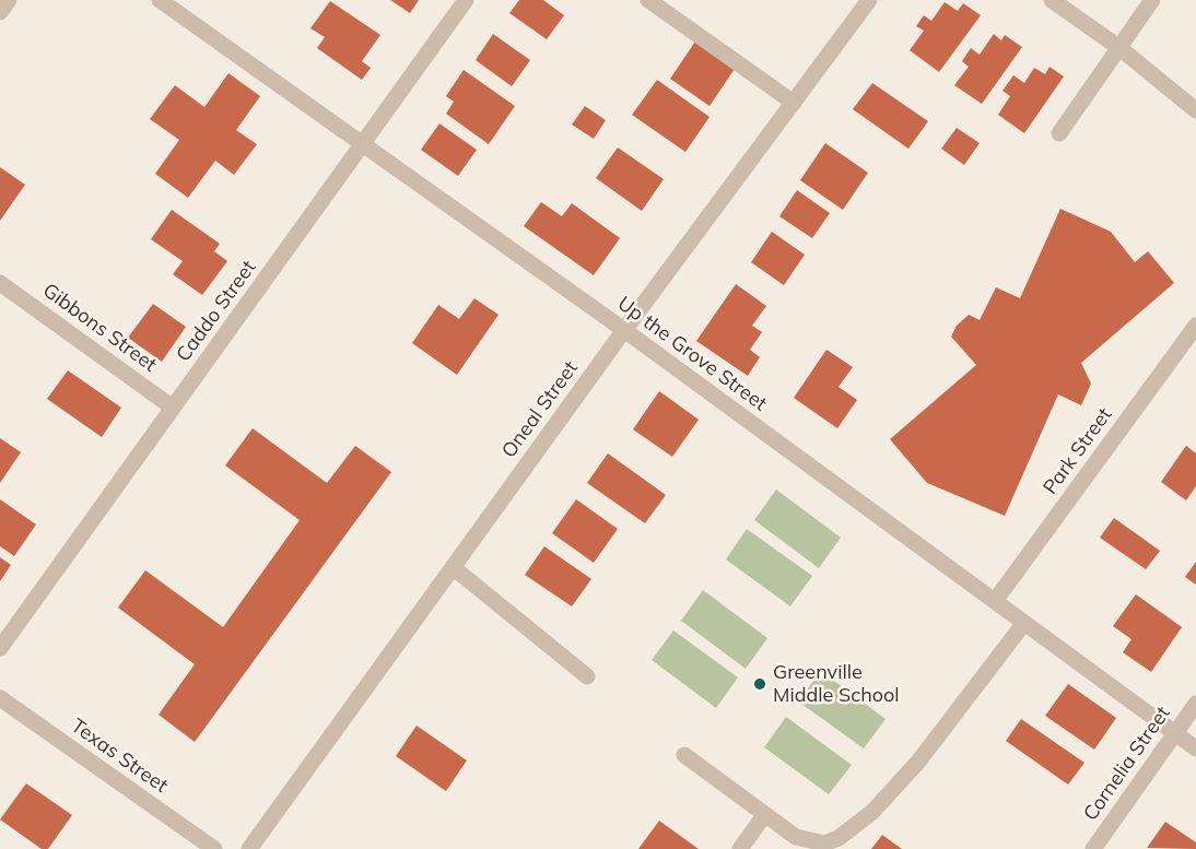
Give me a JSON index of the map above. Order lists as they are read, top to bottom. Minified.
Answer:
{"streets":{"street":["Caddo Street","Gibbons Street","Up the Grove Street","Oneal Street","Park Street","Texas Street","Cornelia Street"]},"crossings":[["Caddo Street","Gibbons Street"],["Caddo Street","Up the Grove Street"],["Up the Grove Street","Oneal Street"],["Up the Grove Street","Park Street"],["Up the Grove Street","Cornelia Street"]],"places":["Greenville Middle School"]}
